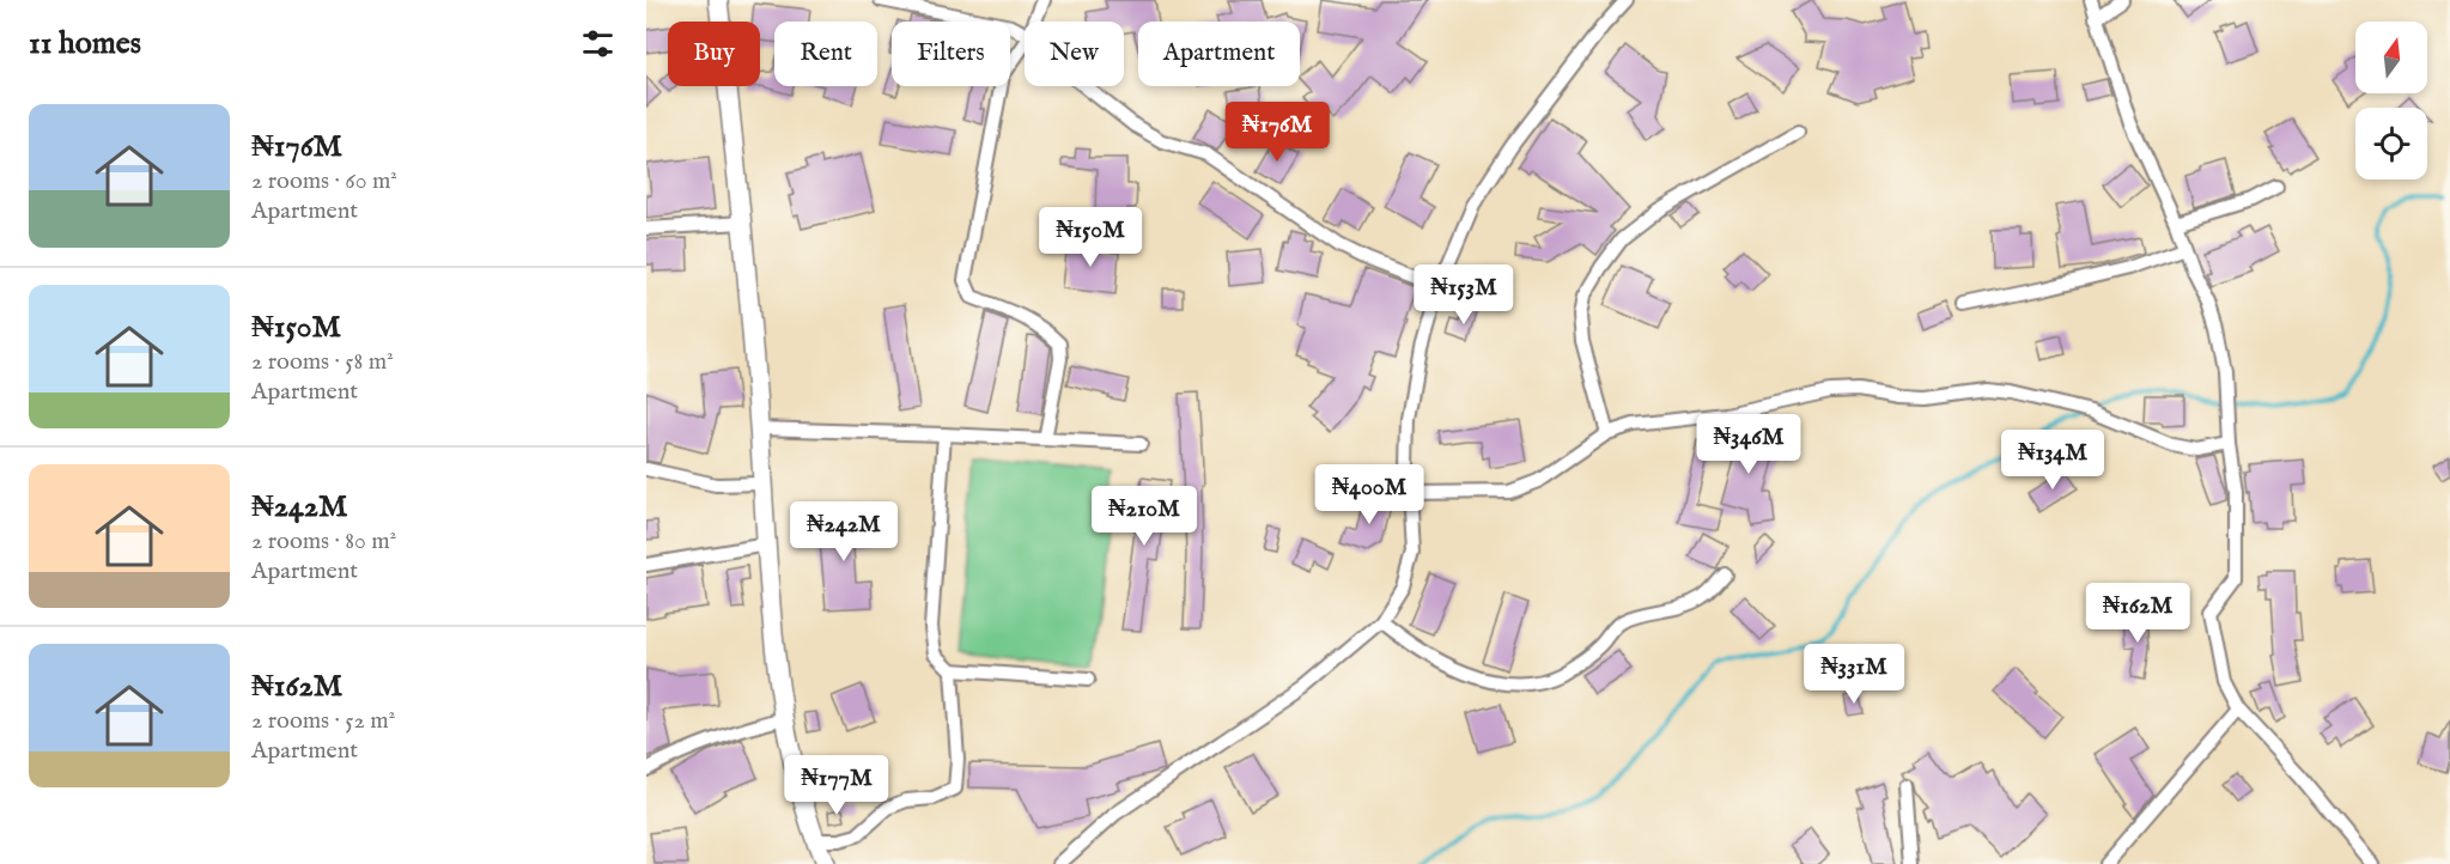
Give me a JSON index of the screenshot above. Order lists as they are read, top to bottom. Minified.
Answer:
{"north":"top","page":{"heading":"11 homes","chip":["Buy","Rent","Filters","New","Apartment"],"list":[{"name":"₦176M","note":"2 rooms · 60 m² · Apartment"},{"name":"₦150M","note":"2 rooms · 58 m² · Apartment"},{"name":"₦242M","note":"2 rooms · 80 m² · Apartment"},{"name":"₦162M","note":"2 rooms · 52 m² · Apartment"}],"price":["₦176M","₦150M","₦153M","₦346M","₦134M","₦400M","₦210M","₦242M","₦162M","₦331M","₦177M"]}}
